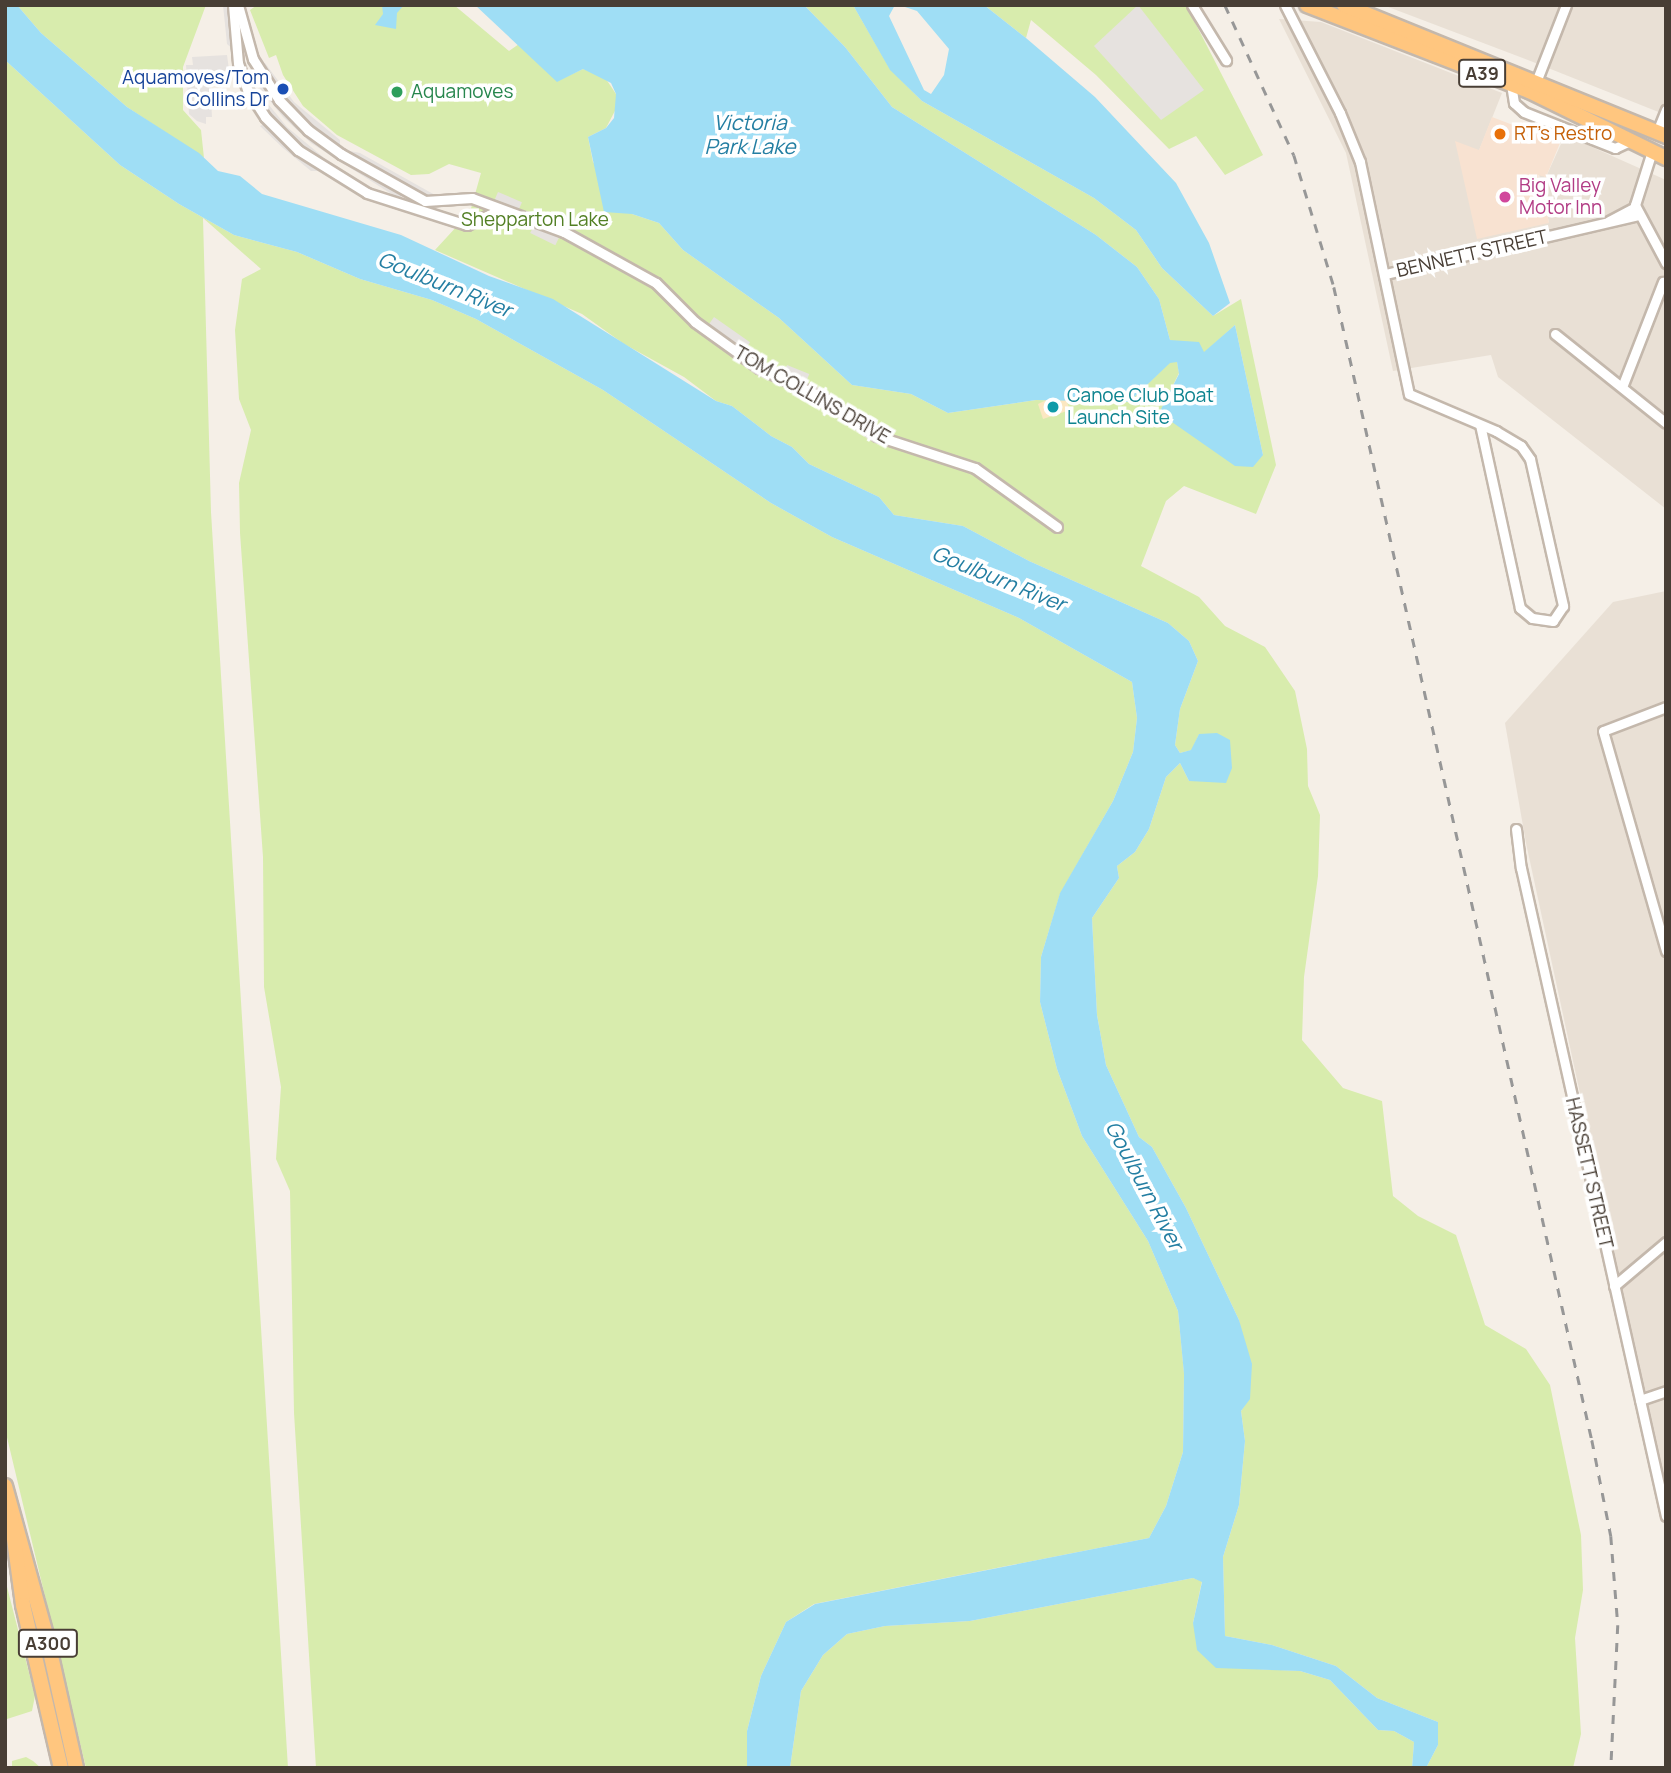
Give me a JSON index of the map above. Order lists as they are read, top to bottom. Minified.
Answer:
{"streets":{"highway":["A39","A300"],"street":["BENNETT STREET","TOM COLLINS DRIVE","HASSETT STREET"]},"water":["Victoria Park Lake","Goulburn River"],"parks":["Shepparton Lake"],"places":["Aquamoves/Tom Collins Dr","Aquamoves","RT's Restro","Big Valley Motor Inn","Canoe Club Boat Launch Site"]}
